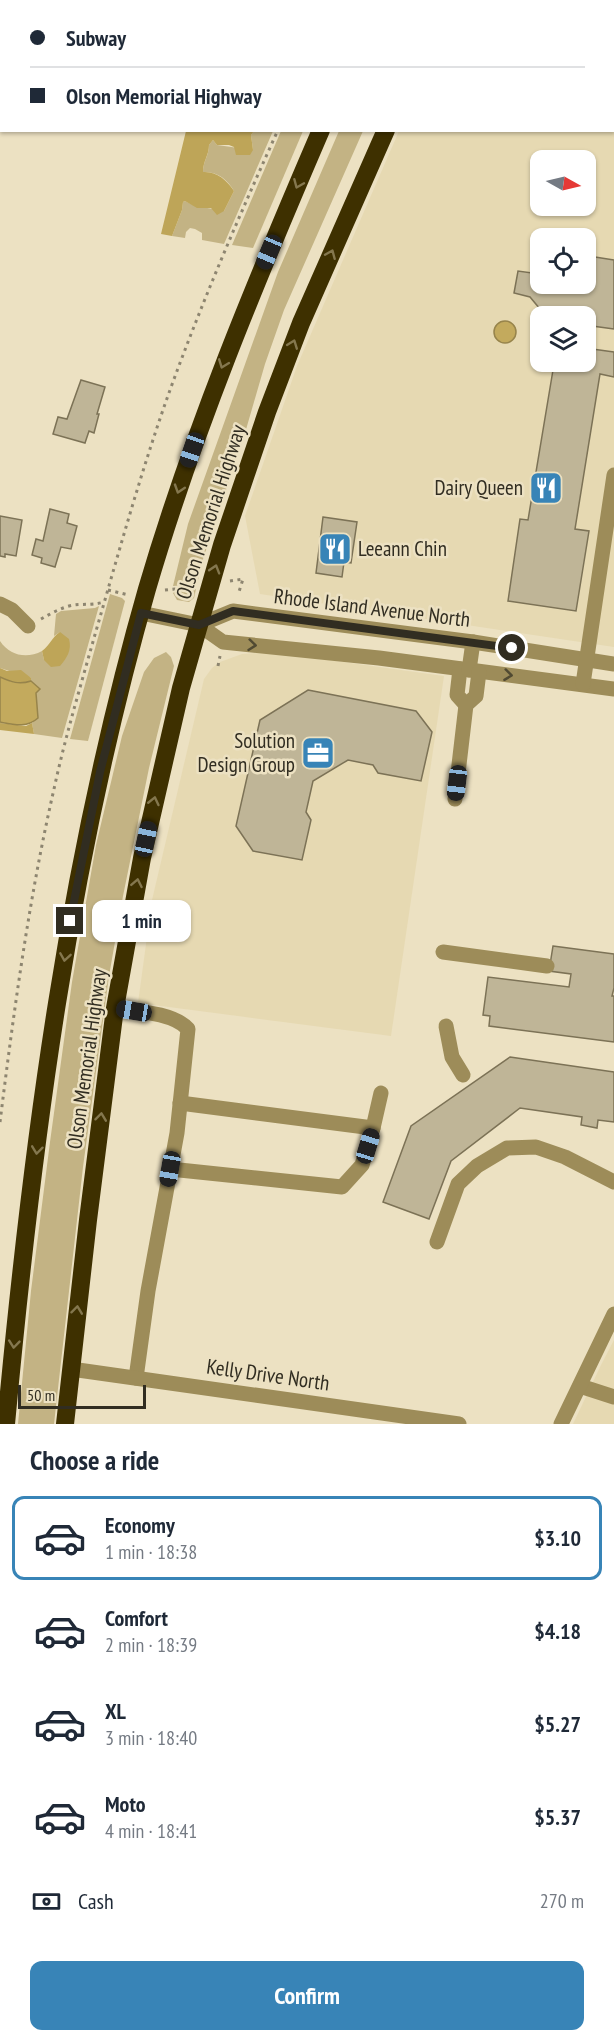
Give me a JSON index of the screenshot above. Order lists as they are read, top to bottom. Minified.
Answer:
{"streets":{"highway":["Olson Memorial Highway"],"street":["Rhode Island Avenue North","Kelly Drive North"]},"crossings":[["Olson Memorial Highway","Rhode Island Avenue North"],["Olson Memorial Highway","Kelly Drive North"]],"places":{"restaurant":["Dairy Queen","Leeann Chin"],"office":["Solution Design Group"]},"scale_bar":"50 m","north":"right","page":{"banner":["Subway","Olson Memorial Highway"],"bubble":"1 min","scale":"50 m","heading":"Choose a ride","list":[{"name":"Economy","note":"1 min · 18:38","value":"$3.10"},{"name":"Comfort","note":"2 min · 18:39","value":"$4.18"},{"name":"XL","note":"3 min · 18:40","value":"$5.27"},{"name":"Moto","note":"4 min · 18:41","value":"$5.37"}],"pay":["Cash","270 m"],"buttons":"Confirm"}}
